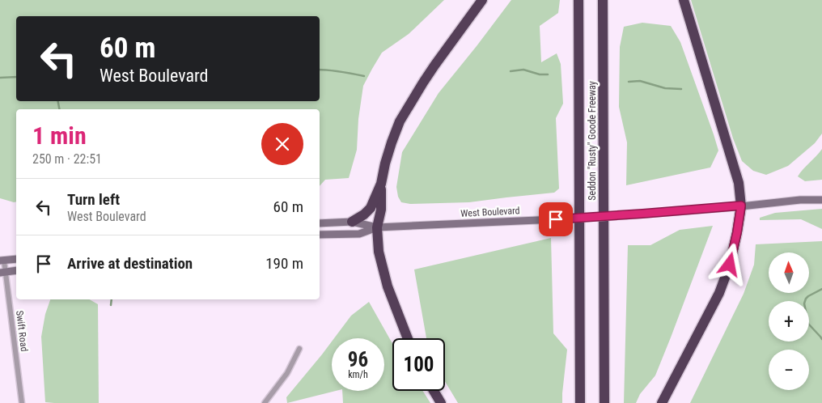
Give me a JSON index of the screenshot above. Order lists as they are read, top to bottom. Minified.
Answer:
{"streets":{"highway":["Seddon \"Rusty\" Goode Freeway"],"street":["West Boulevard","Swift Road"]},"north":"top","page":{"turn":["60 m","West Boulevard"],"heading":["1 min","250 m · 22:51"],"list":[{"name":"Turn left","note":"West Boulevard","value":"60 m"},{"name":"Arrive at destination","value":"190 m"}],"map_buttons":["+","−"],"speed":"96 km/h","limit":"100"}}
